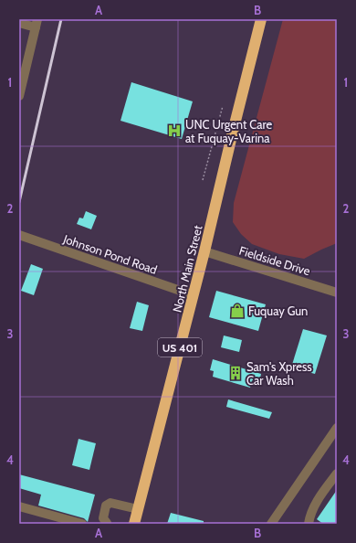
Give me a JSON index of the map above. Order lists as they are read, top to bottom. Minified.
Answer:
{"streets":{"highway":["North Main Street","US 401"],"street":["Johnson Pond Road","Fieldside Drive"]},"crossings":[["Johnson Pond Road","North Main Street"],["Fieldside Drive","North Main Street"]],"places":{"hospital":["UNC Urgent Care at Fuquay-Varina"],"shop":["Fuquay Gun"],"building":["Sam's Xpress Car Wash"]},"grid":{"columns":["A","B"],"rows":["1","2","3","4"]}}
